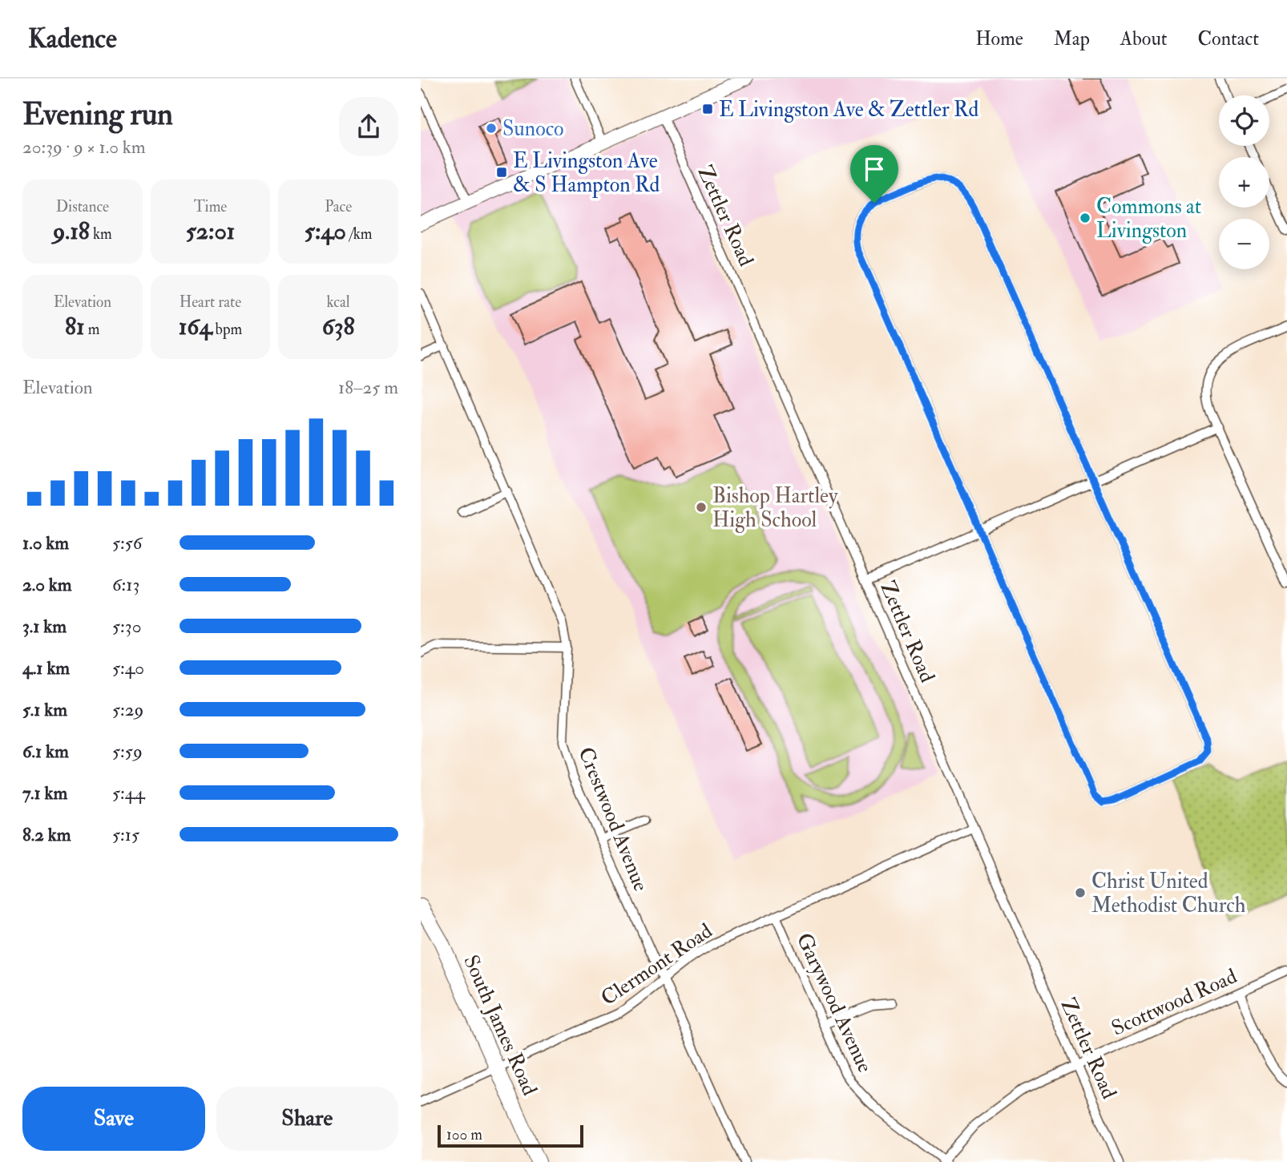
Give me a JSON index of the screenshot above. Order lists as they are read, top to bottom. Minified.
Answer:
{"streets":{"main road":["South James Road"],"street":["Zettler Road","Crestwood Avenue","Clermont Road","Scottwood Road","Garywood Avenue"]},"crossings":[["Zettler Road","Clermont Road"],["Zettler Road","Scottwood Road"],["Crestwood Avenue","Clermont Road"],["Clermont Road","Garywood Avenue"],["Clermont Road","South James Road"],["Scottwood Road","Garywood Avenue"]],"places":{"transit":["E Livingston Ave & Zettler Rd","E Livingston Ave & S Hampton Rd"],"other":["Sunoco","Commons at Livingston","Bishop Hartley High School","Christ United Methodist Church"]},"scale_bar":"100 m","page":{"header":"Kadence","nav":["Home","Map","About","Contact"],"heading":["Evening run","20:39 · 9 × 1.0 km"],"map_buttons":["+","−"],"stats":[["Distance","9.18 km"],["Time","52:01"],["Pace","5:40 /km"],["Elevation","81 m"],["Heart rate","164 bpm"],["kcal","638"]],"chart":["Elevation","18–25 m"],"list":[{"name":"1.0 km","note":"5:56"},{"name":"2.0 km","note":"6:13"},{"name":"3.1 km","note":"5:30"},{"name":"4.1 km","note":"5:40"},{"name":"5.1 km","note":"5:29"},{"name":"6.1 km","note":"5:59"},{"name":"7.1 km","note":"5:44"},{"name":"8.2 km","note":"5:15"}],"buttons":["Save","Share"],"scale":"100 m"}}
